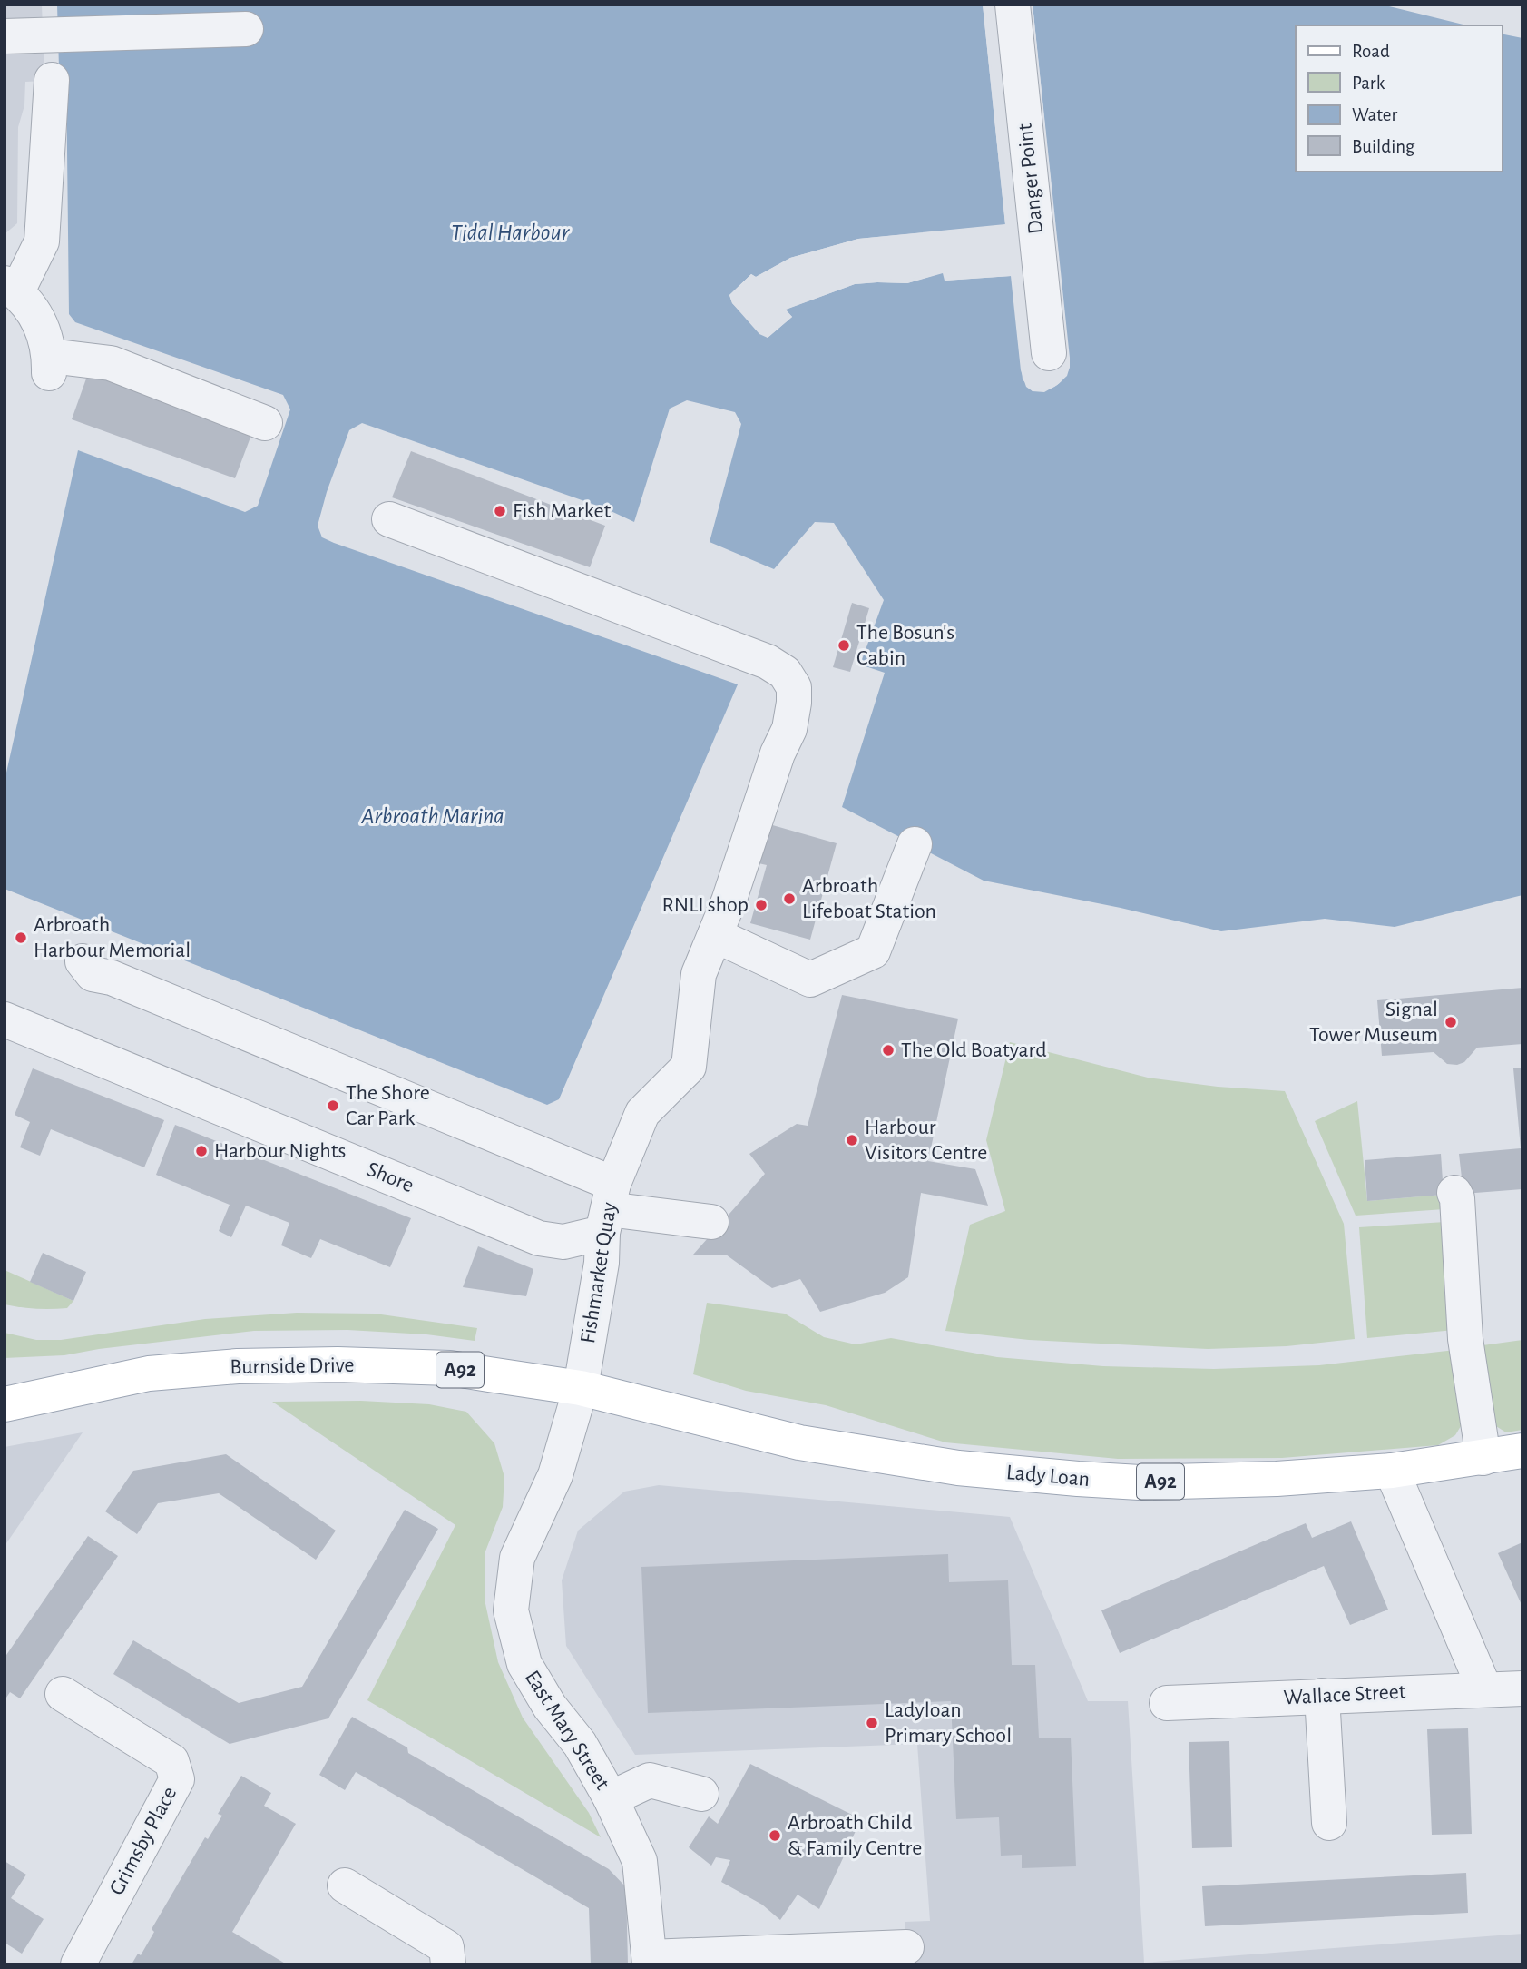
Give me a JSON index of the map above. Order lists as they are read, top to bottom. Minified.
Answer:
{"streets":{"main road":["Burnside Drive","A92","Lady Loan"],"street":["Danger Point","Shore","Fishmarket Quay","Wallace Street","East Mary Street","Grimsby Place"]},"crossings":[["Shore","Fishmarket Quay"],["Fishmarket Quay","Burnside Drive"],["Fishmarket Quay","Lady Loan"],["Fishmarket Quay","East Mary Street"],["Burnside Drive","Lady Loan"],["Burnside Drive","East Mary Street"],["Lady Loan","East Mary Street"]],"water":["Tidal Harbour","Arbroath Marina"],"places":["Fish Market","The Bosun's Cabin","Arbroath Lifeboat Station","RNLI shop","Arbroath Harbour Memorial","Signal Tower Museum","The Old Boatyard","The Shore Car Park","Harbour Visitors Centre","Harbour Nights","Ladyloan Primary School","Arbroath Child & Family Centre"],"legend":["Road","Park","Water","Building"]}
